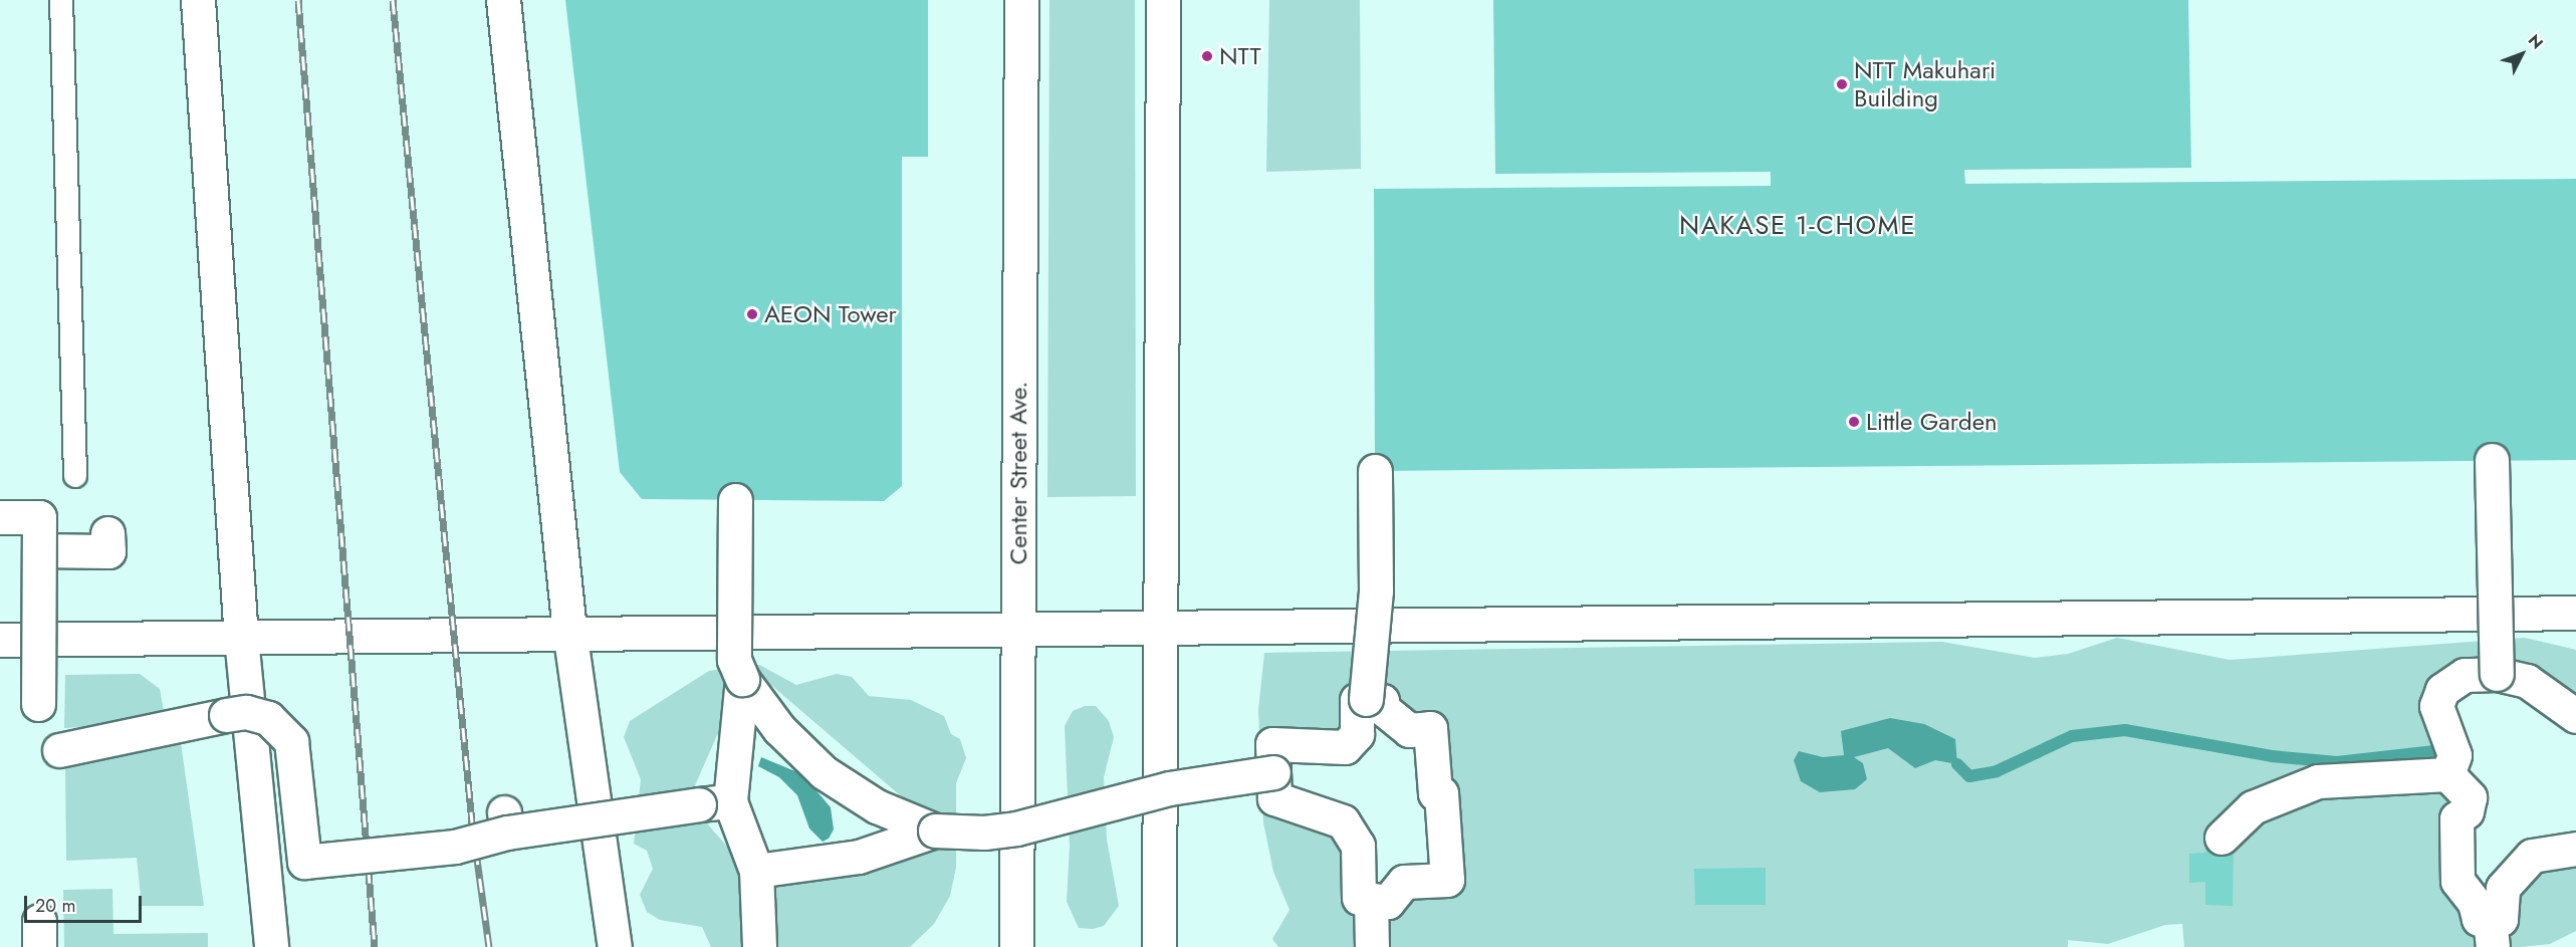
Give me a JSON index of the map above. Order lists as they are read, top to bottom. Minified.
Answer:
{"streets":{"street":["Center Street Ave."]},"districts":["NAKASE 1-CHOME"],"places":["NTT","NTT Makuhari Building","AEON Tower","Little Garden"],"scale_bar":"20 m","north":"top right"}
